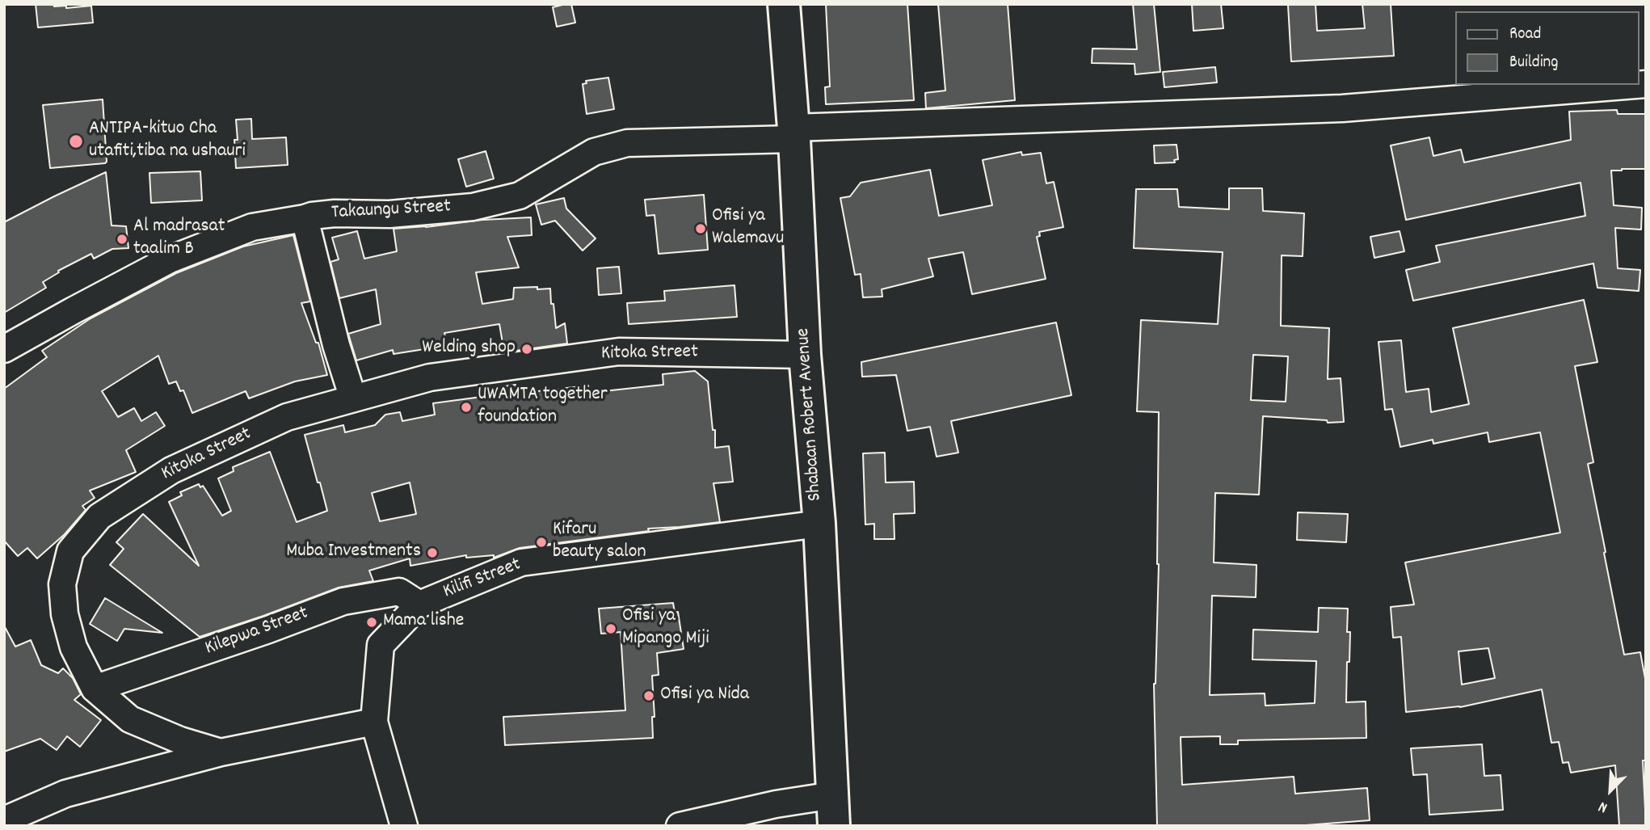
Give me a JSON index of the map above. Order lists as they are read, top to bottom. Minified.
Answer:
{"streets":{"main road":["Shabaan Robert Avenue"],"street":["Takaungu Street","Kitoka Street","Kilifi Street","Kilepwa Street"]},"crossings":[["Takaungu Street","Shabaan Robert Avenue"],["Kitoka Street","Shabaan Robert Avenue"],["Kitoka Street","Kilifi Street"],["Kitoka Street","Kilepwa Street"],["Shabaan Robert Avenue","Kilifi Street"],["Kilifi Street","Kilepwa Street"]],"places":["ANTIPA-kituo Cha utafiti,tiba na ushauri","Ofisi ya Walemavu","Al madrasat taalim B","Welding shop","UWAMTA together foundation","Kifaru beauty salon","Muba Investments","Mama lishe","Ofisi ya Mipango Miji","Ofisi ya Nida"],"legend":["Road","Building"],"north":"bottom left"}
